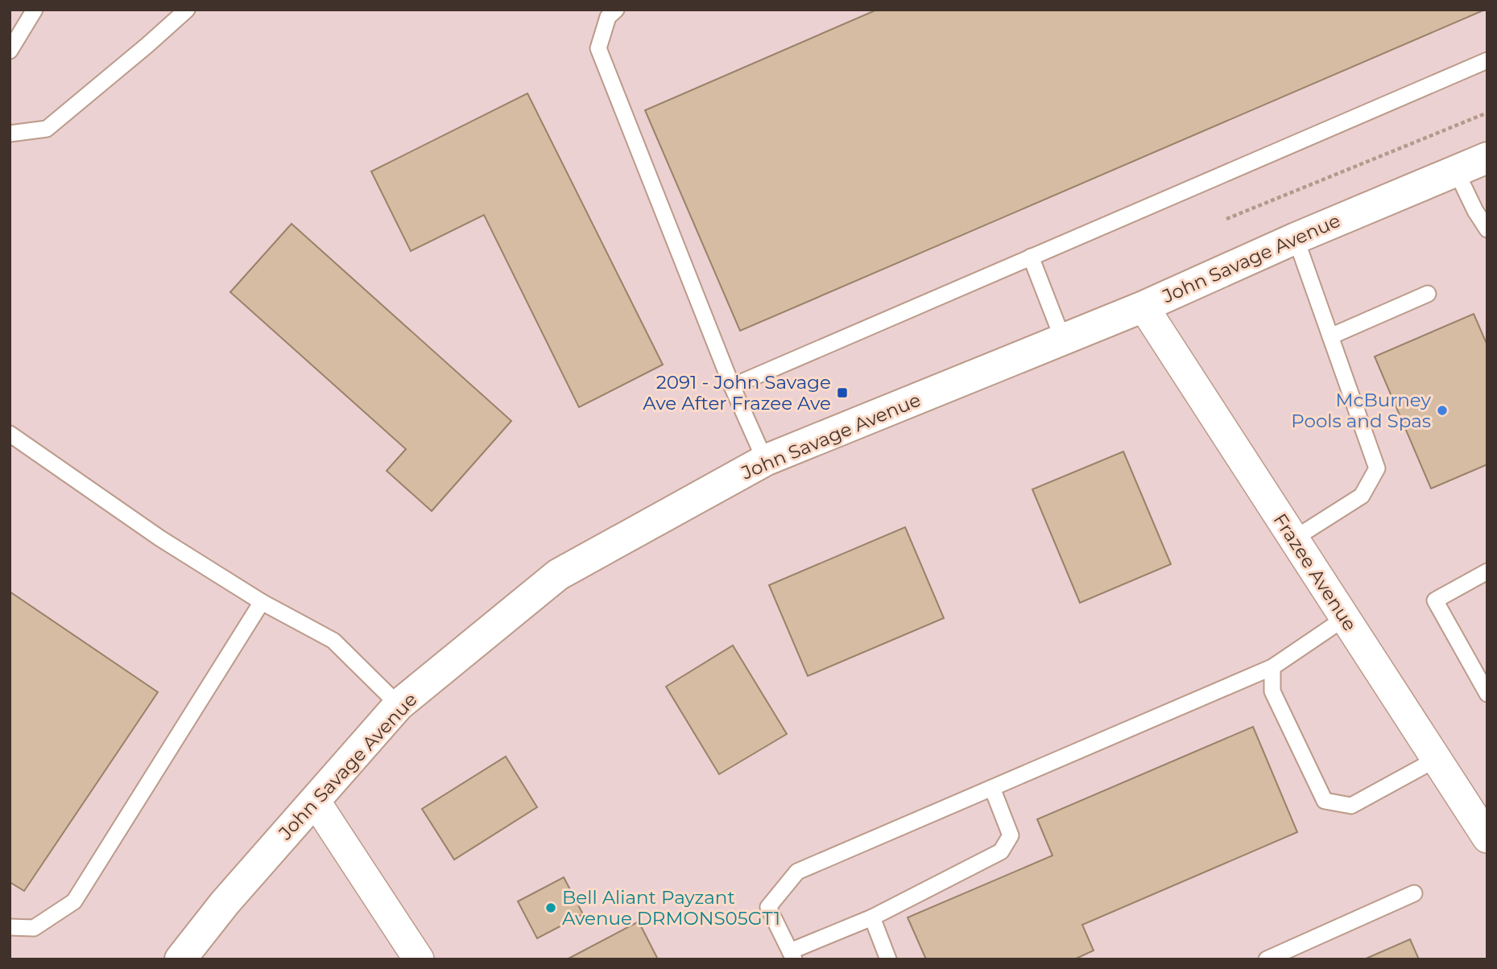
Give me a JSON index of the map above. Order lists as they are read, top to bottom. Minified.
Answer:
{"streets":{"main road":["John Savage Avenue"],"street":["Frazee Avenue"]},"crossings":[["John Savage Avenue","Frazee Avenue"]],"places":{"transit":["2091 - John Savage Ave After Frazee Ave"],"other":["McBurney Pools and Spas","Bell Aliant Payzant Avenue DRMONS05GT1"]}}
